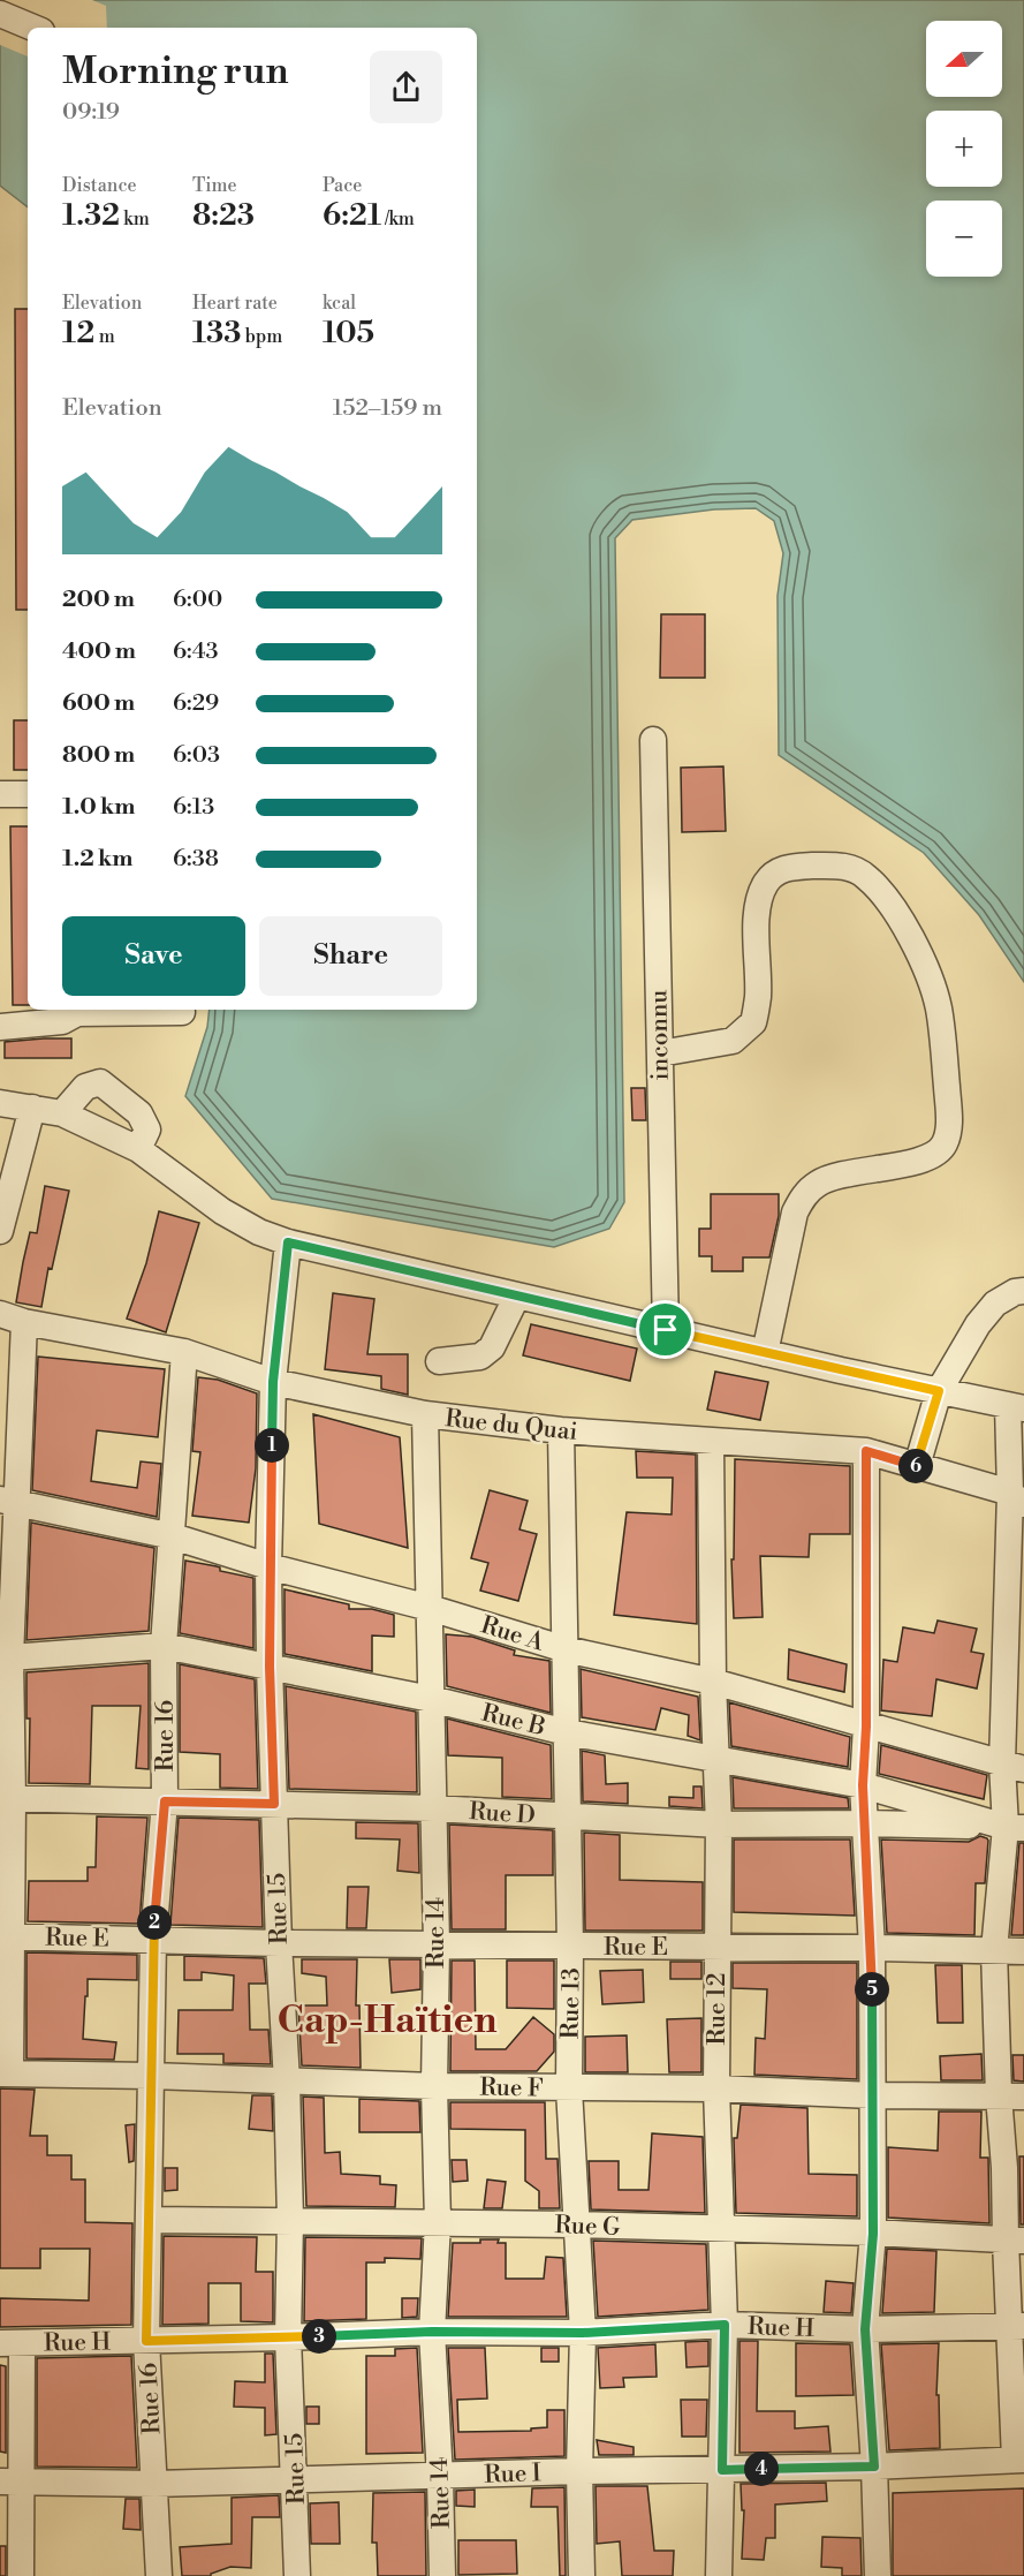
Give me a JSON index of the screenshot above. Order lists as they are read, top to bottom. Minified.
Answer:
{"streets":{"street":["inconnu","Rue du Quai","Rue A","Rue B","Rue 16","Rue D","Rue 15","Rue 14","Rue E","Rue 13","Rue 12","Rue F","Rue G","Rue H","Rue I"]},"crossings":[["Rue du Quai","Rue 16"],["Rue du Quai","Rue 15"],["Rue du Quai","Rue 14"],["Rue du Quai","Rue 13"],["Rue du Quai","Rue 12"],["Rue A","Rue 16"],["Rue A","Rue 15"],["Rue A","Rue 14"],["Rue A","Rue 13"],["Rue A","Rue 12"],["Rue B","Rue 16"],["Rue B","Rue D"],["Rue B","Rue 15"],["Rue B","Rue 14"],["Rue B","Rue 13"],["Rue B","Rue 12"],["Rue 16","Rue D"],["Rue 16","Rue E"],["Rue 16","Rue F"],["Rue 16","Rue G"],["Rue 16","Rue H"],["Rue 16","Rue I"],["Rue D","Rue 15"],["Rue D","Rue 14"],["Rue D","Rue 13"],["Rue D","Rue 12"],["Rue 15","Rue E"],["Rue 15","Rue F"],["Rue 15","Rue G"],["Rue 15","Rue H"],["Rue 15","Rue I"],["Rue 14","Rue E"],["Rue 14","Rue F"],["Rue 14","Rue G"],["Rue 14","Rue H"],["Rue 14","Rue I"],["Rue E","Rue 13"],["Rue E","Rue 12"],["Rue 13","Rue F"],["Rue 13","Rue G"],["Rue 13","Rue H"],["Rue 13","Rue I"],["Rue 12","Rue F"],["Rue 12","Rue G"],["Rue 12","Rue H"],["Rue 12","Rue I"]],"districts":["Cap-Haïtien"],"north":"left","page":{"map_buttons":["+","−"],"heading":["Morning run","09:19"],"stats":[["Distance","1.32 km"],["Time","8:23"],["Pace","6:21 /km"],["Elevation","12 m"],["Heart rate","133 bpm"],["kcal","105"]],"chart":["Elevation","152–159 m"],"list":[{"name":"200 m","note":"6:00"},{"name":"400 m","note":"6:43"},{"name":"600 m","note":"6:29"},{"name":"800 m","note":"6:03"},{"name":"1.0 km","note":"6:13"},{"name":"1.2 km","note":"6:38"}],"buttons":["Save","Share"],"pins":["1","6","2","5","3","4"]}}
